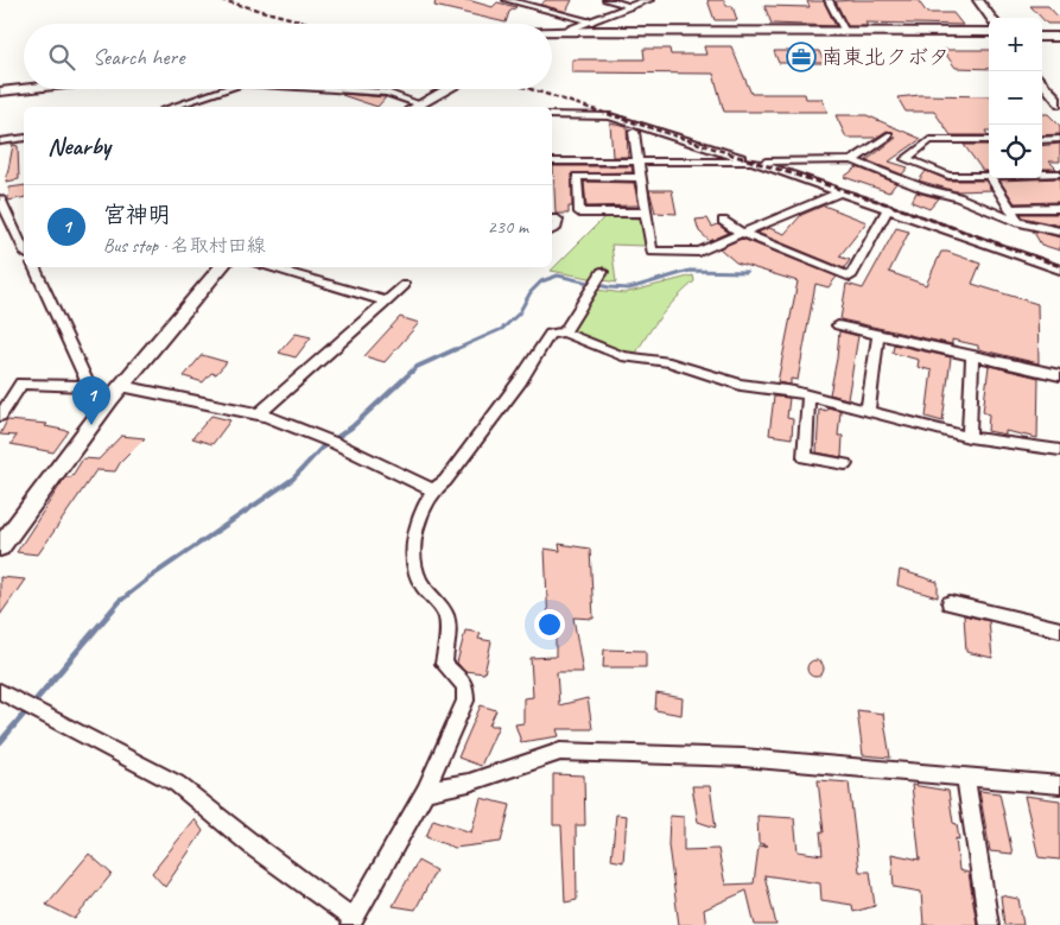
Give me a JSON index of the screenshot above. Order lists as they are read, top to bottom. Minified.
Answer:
{"places":{"office":["南東北クボタ"]},"page":{"map_buttons":["+","−"],"search":"Search here","heading":"Nearby","list":[{"mark":"1","name":"宮神明","note":"Bus stop · 名取村田線","value":"230 m"}],"pins":"1"}}
